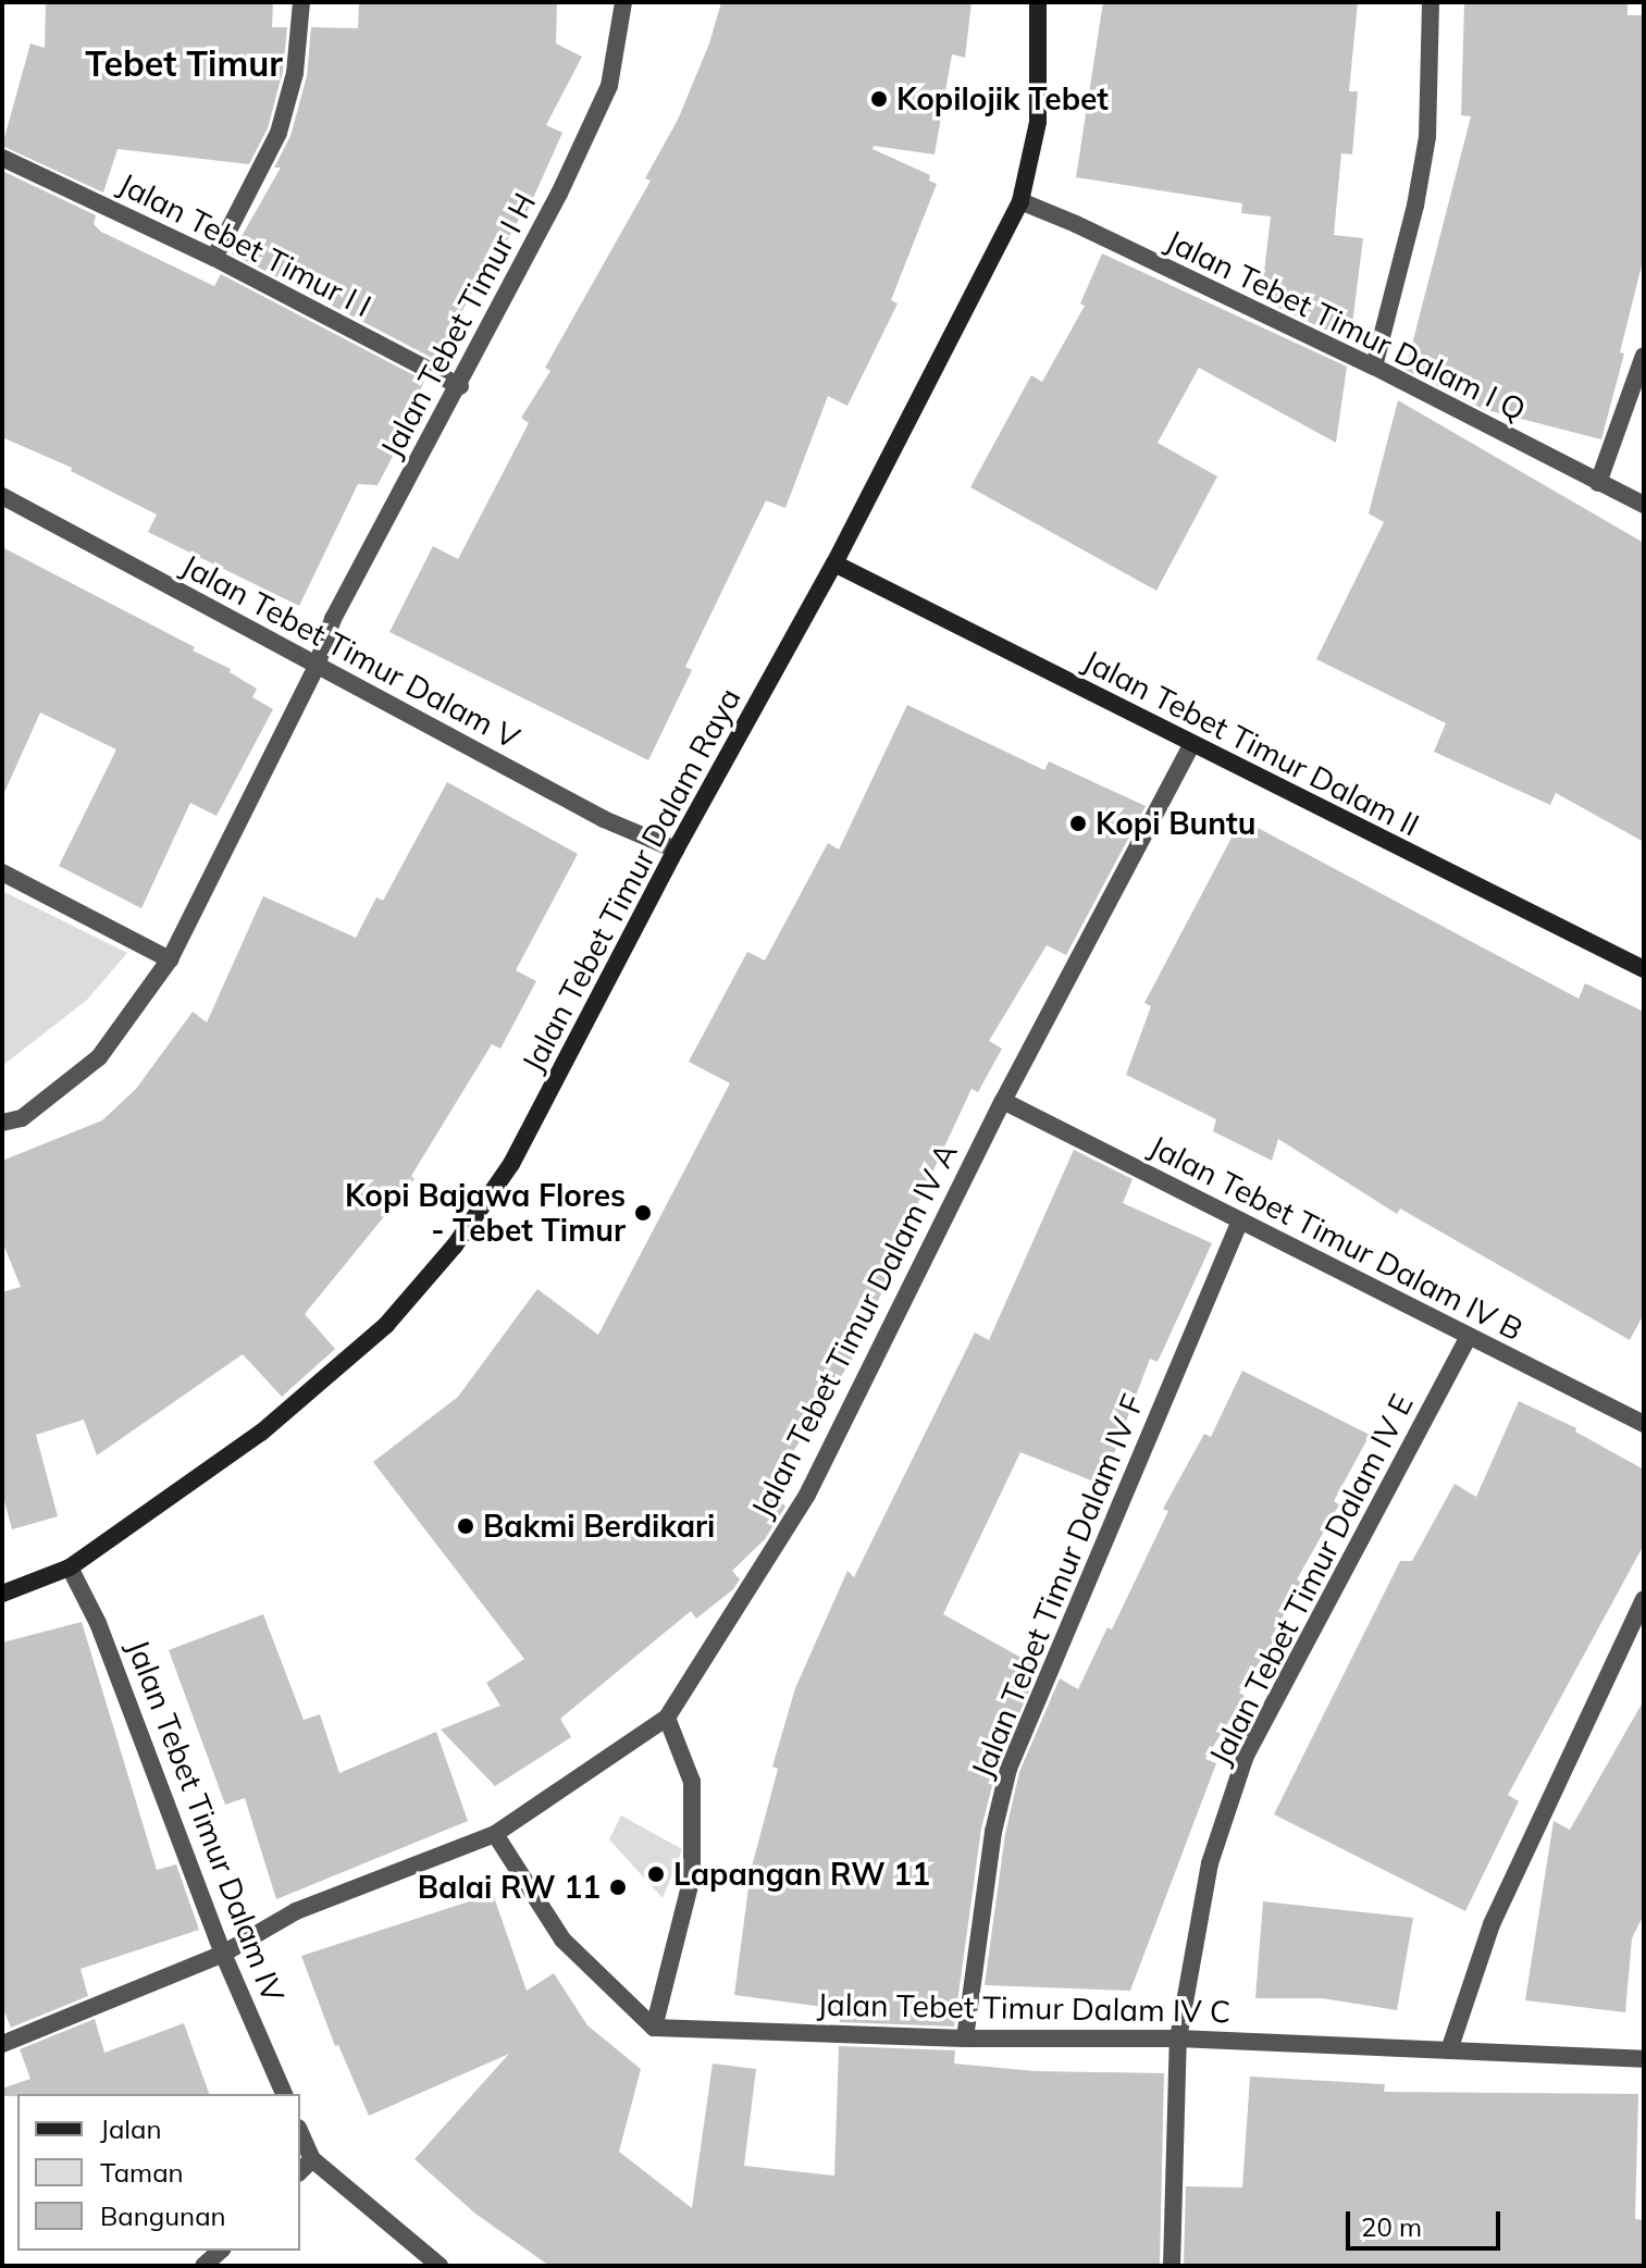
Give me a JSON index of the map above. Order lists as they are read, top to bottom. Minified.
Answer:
{"streets":{"street":["Jalan Tebet Timur I I","Jalan Tebet Timur I H","Jalan Tebet Timur Dalam I Q","Jalan Tebet Timur Dalam V","Jalan Tebet Timur Dalam II","Jalan Tebet Timur Dalam Raya","Jalan Tebet Timur Dalam IV B","Jalan Tebet Timur Dalam IV A","Jalan Tebet Timur Dalam IV E","Jalan Tebet Timur Dalam IV F","Jalan Tebet Timur Dalam IV","Jalan Tebet Timur Dalam IV C"]},"crossings":[["Jalan Tebet Timur I I","Jalan Tebet Timur I H"],["Jalan Tebet Timur I H","Jalan Tebet Timur Dalam V"],["Jalan Tebet Timur Dalam I Q","Jalan Tebet Timur Dalam Raya"],["Jalan Tebet Timur Dalam V","Jalan Tebet Timur Dalam Raya"],["Jalan Tebet Timur Dalam II","Jalan Tebet Timur Dalam Raya"],["Jalan Tebet Timur Dalam II","Jalan Tebet Timur Dalam IV A"],["Jalan Tebet Timur Dalam Raya","Jalan Tebet Timur Dalam IV"],["Jalan Tebet Timur Dalam IV B","Jalan Tebet Timur Dalam IV A"],["Jalan Tebet Timur Dalam IV B","Jalan Tebet Timur Dalam IV E"],["Jalan Tebet Timur Dalam IV B","Jalan Tebet Timur Dalam IV F"],["Jalan Tebet Timur Dalam IV A","Jalan Tebet Timur Dalam IV"],["Jalan Tebet Timur Dalam IV E","Jalan Tebet Timur Dalam IV C"],["Jalan Tebet Timur Dalam IV F","Jalan Tebet Timur Dalam IV C"]],"districts":["Tebet Timur"],"places":["Kopilojik Tebet","Kopi Buntu","Kopi Bajawa Flores - Tebet Timur","Bakmi Berdikari","Lapangan RW 11","Balai RW 11"],"legend":["Jalan","Taman","Bangunan"],"scale_bar":"20 m"}
